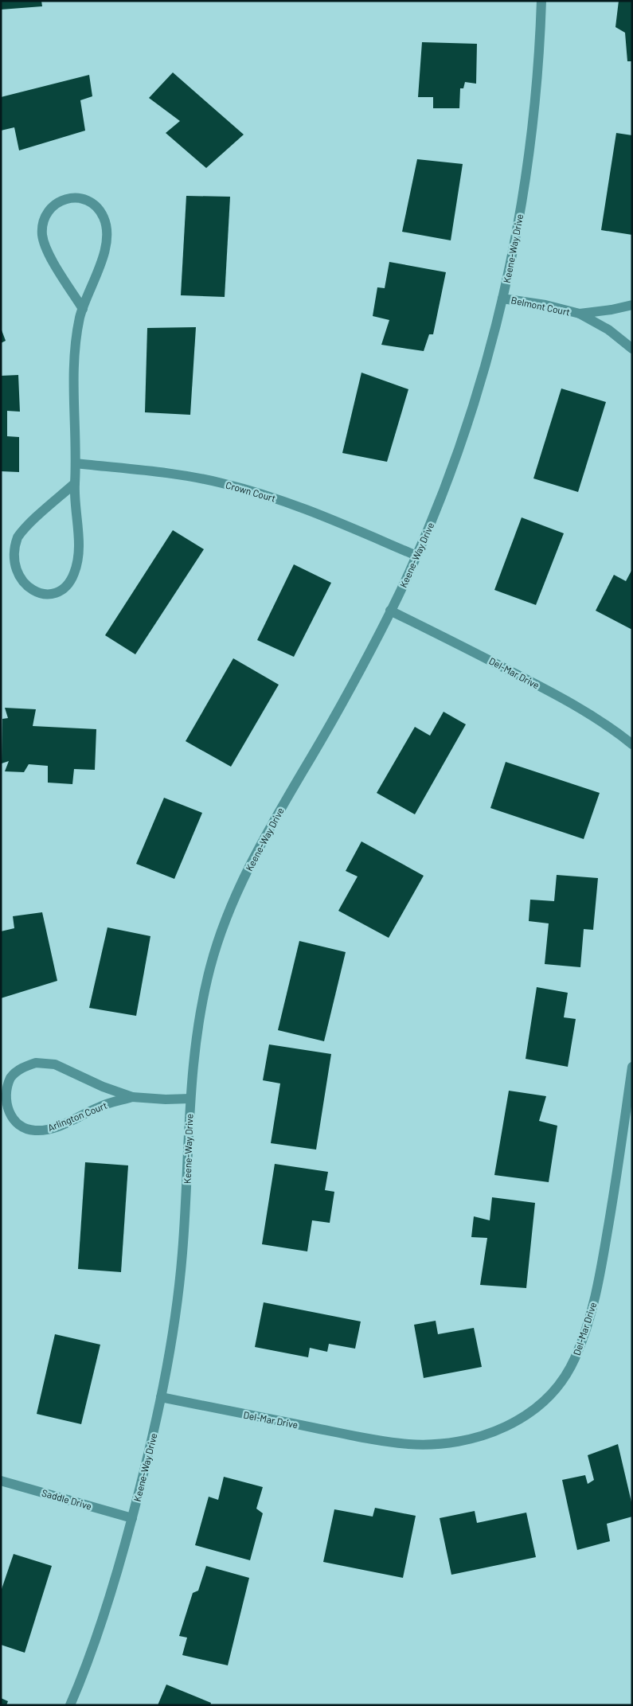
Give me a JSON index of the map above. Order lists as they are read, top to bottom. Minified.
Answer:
{"streets":{"street":["Keene-Way Drive","Belmont Court","Crown Court","Del-Mar Drive","Arlington Court","Saddle Drive"]},"crossings":[["Keene-Way Drive","Belmont Court"],["Keene-Way Drive","Crown Court"],["Keene-Way Drive","Del-Mar Drive"],["Keene-Way Drive","Arlington Court"],["Keene-Way Drive","Saddle Drive"]]}
